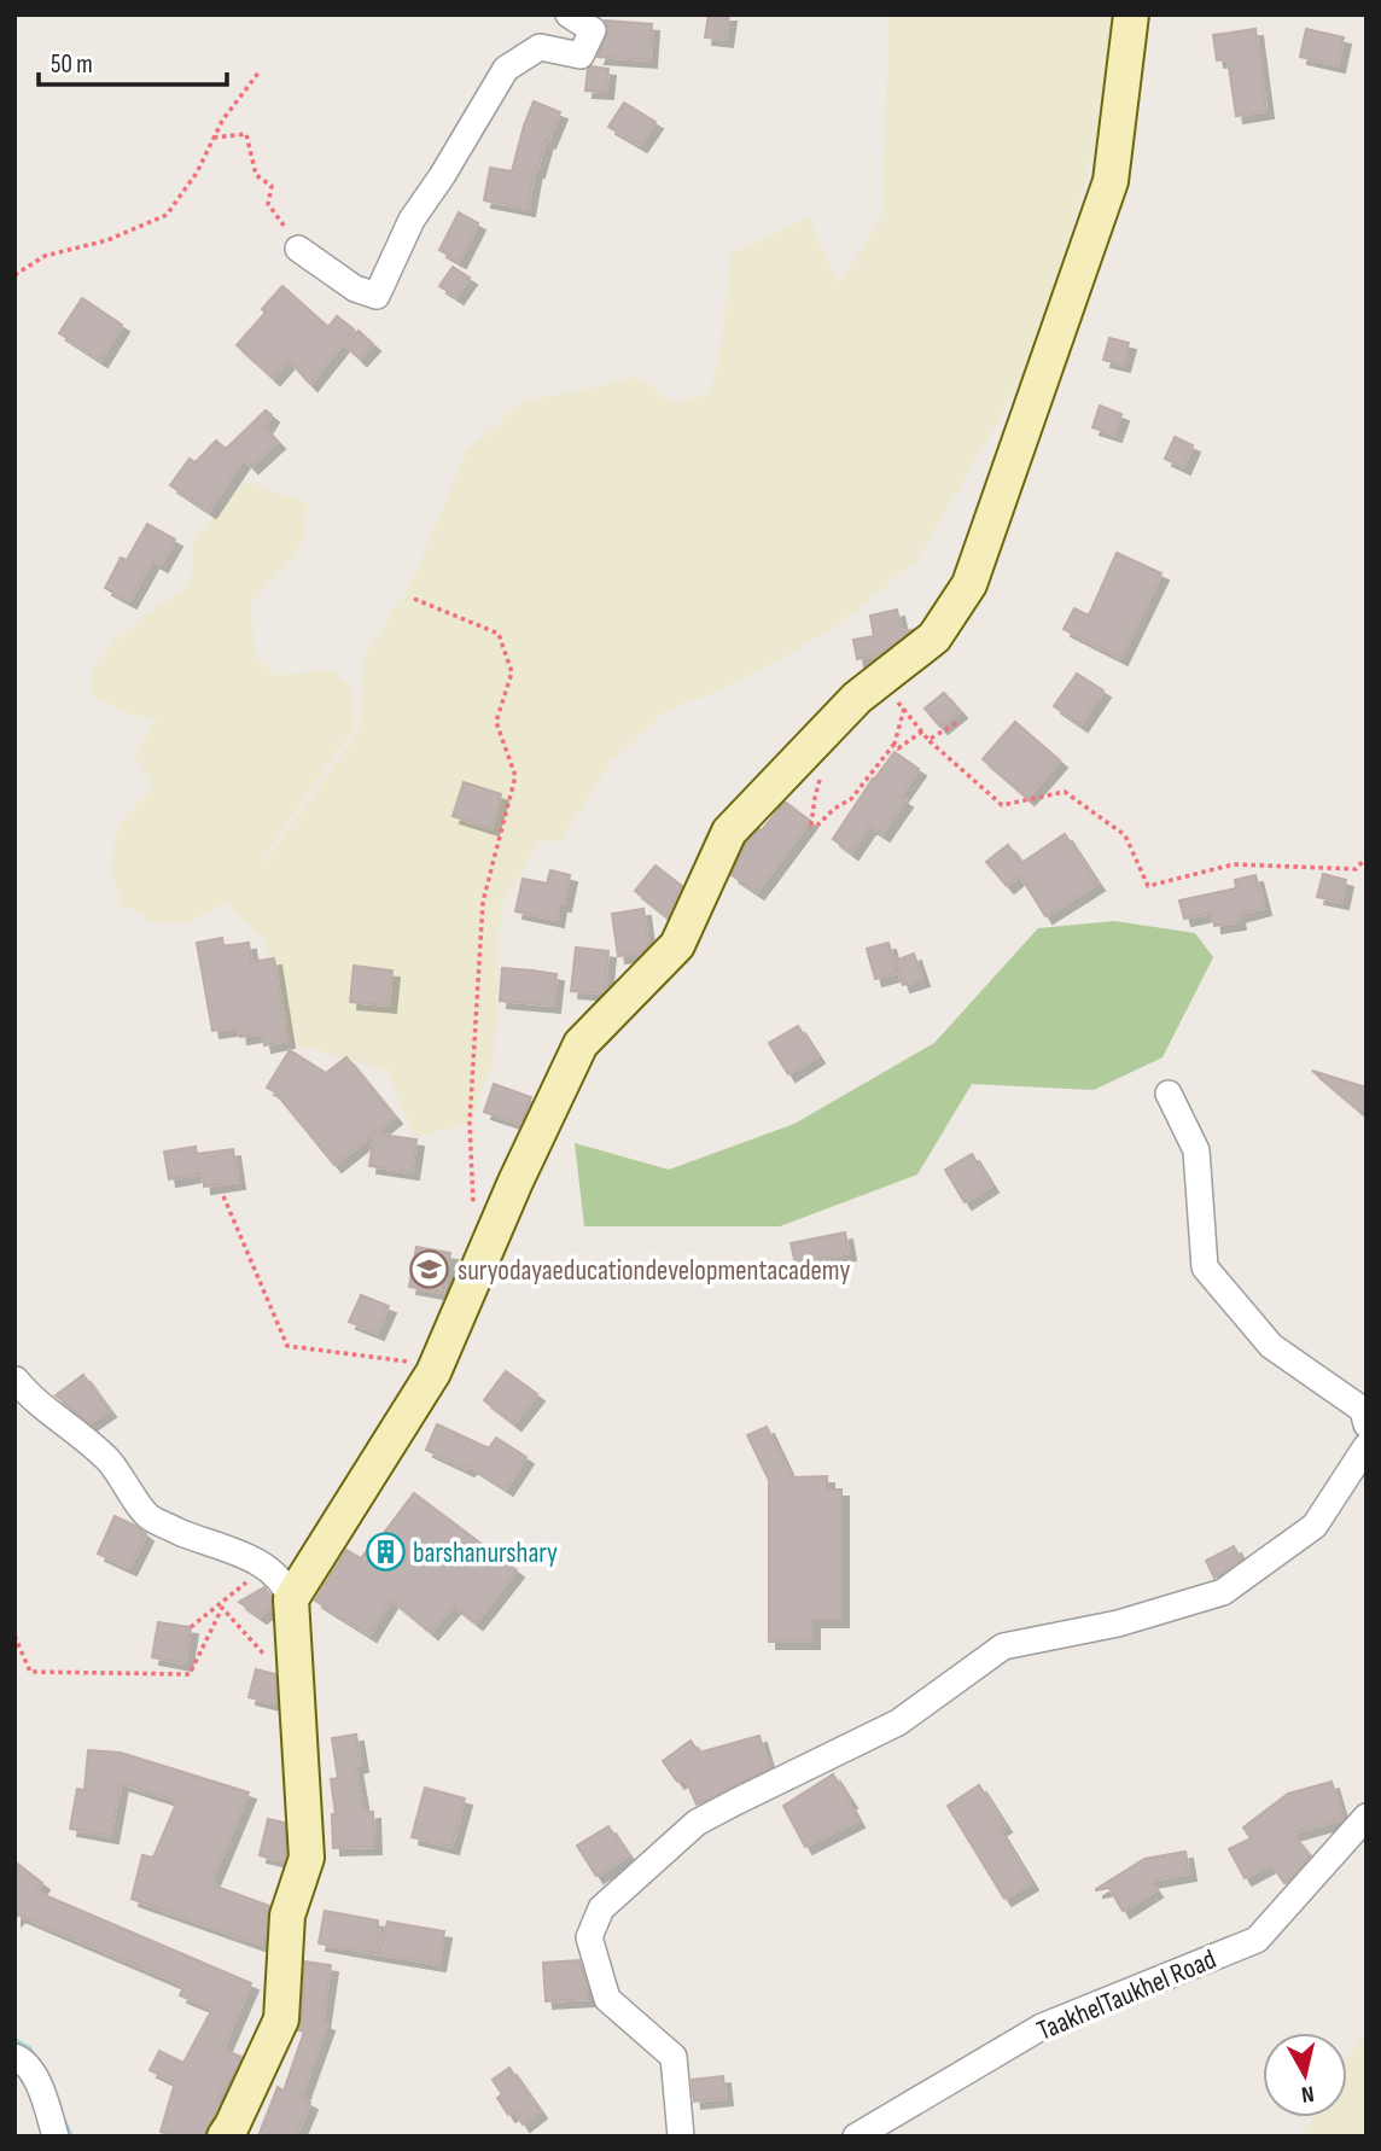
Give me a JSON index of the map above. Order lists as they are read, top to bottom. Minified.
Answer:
{"streets":{"street":["TaakhelTaukhel Road"]},"places":{"school or university":["suryodayaeducationdevelopmentacademy"],"building":["barshanurshary"]},"scale_bar":"50 m","north":"bottom"}
